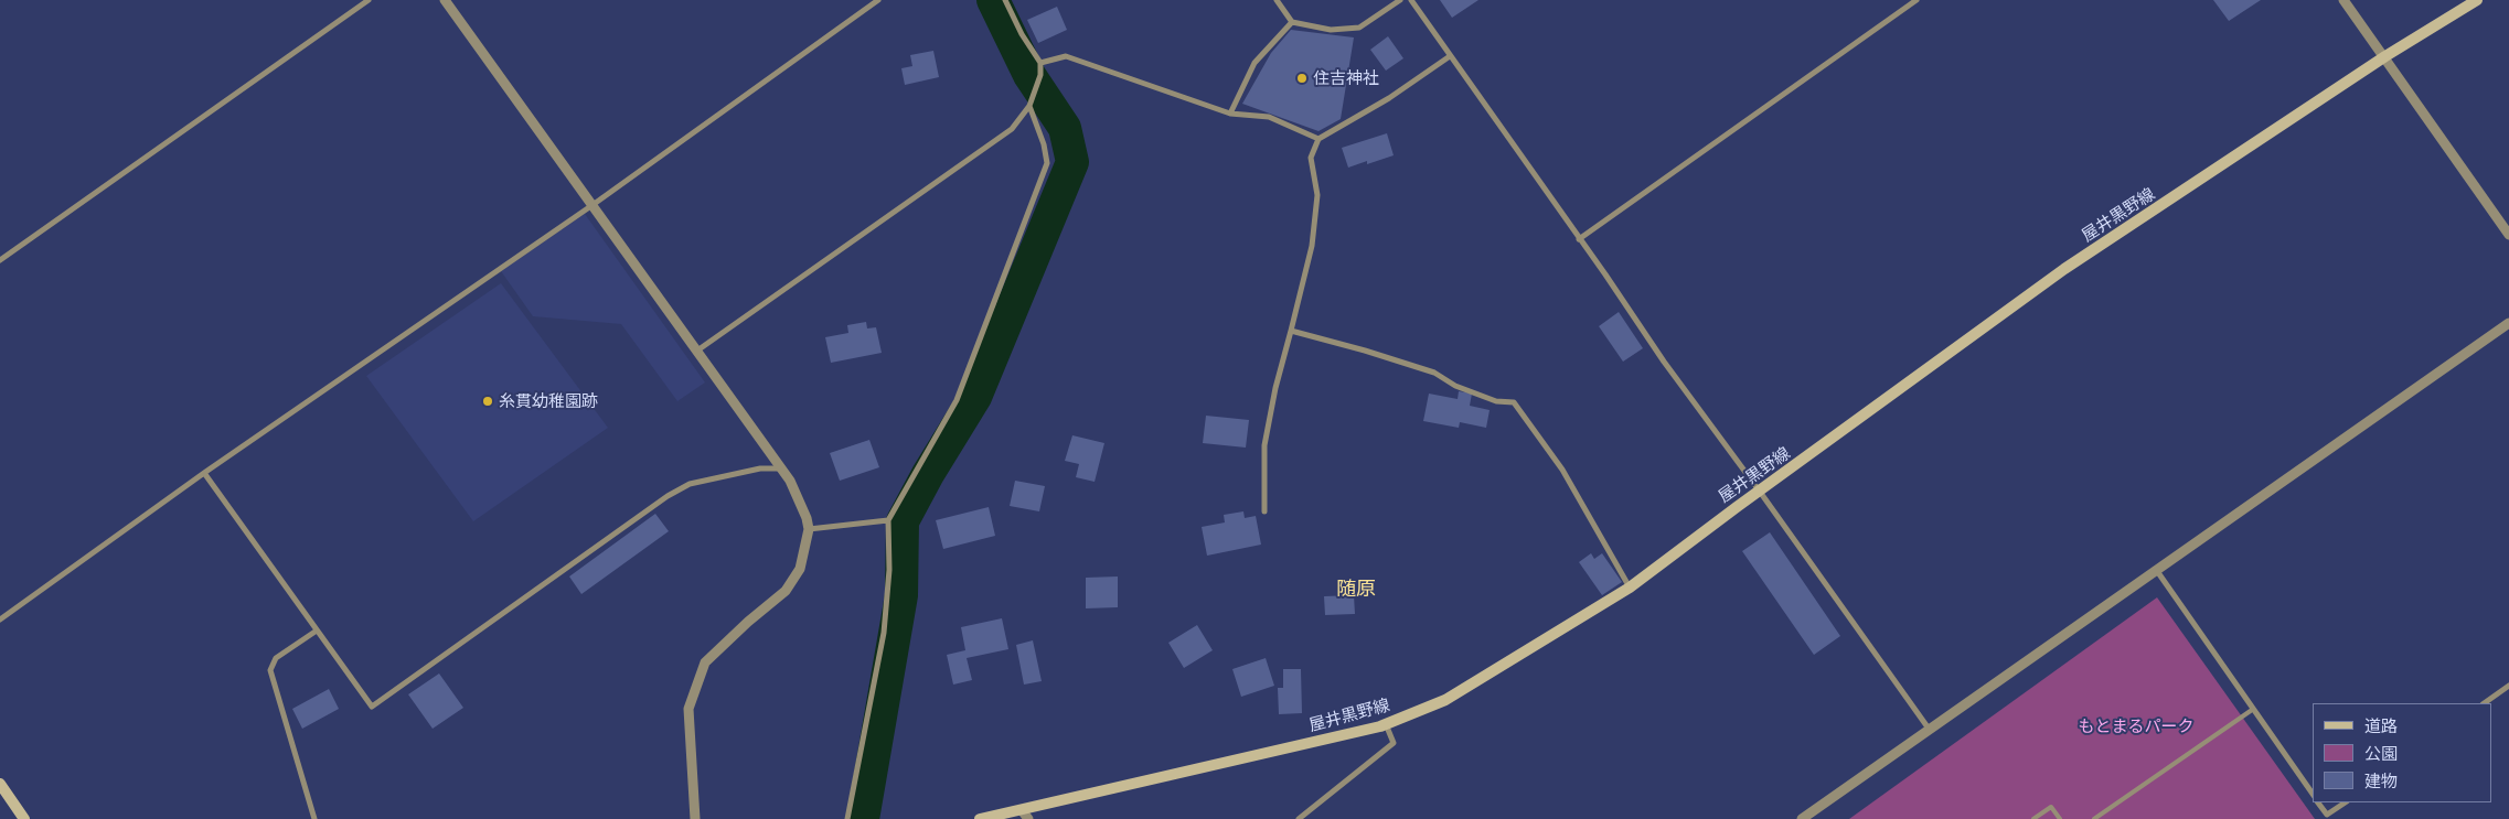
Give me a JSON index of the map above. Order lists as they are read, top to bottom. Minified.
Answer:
{"streets":{"main road":["屋井黒野線"]},"districts":["随原"],"parks":["もとまるパーク"],"places":["住吉神社","糸貫幼稚園跡"],"legend":["道路","公園","建物"]}
